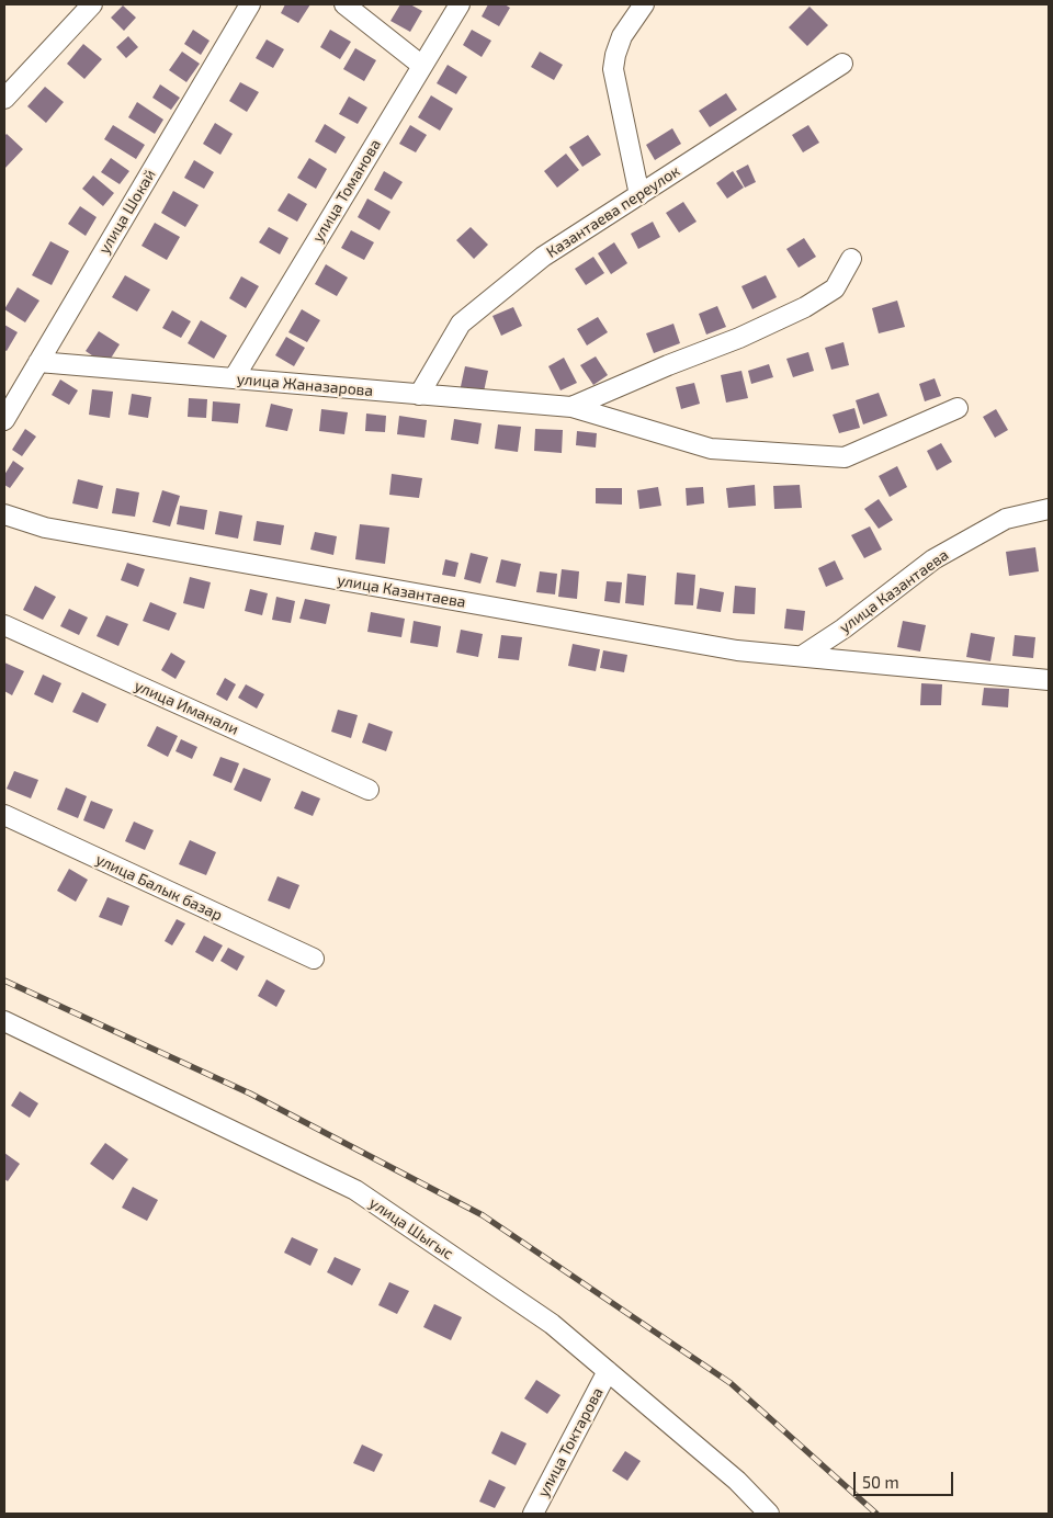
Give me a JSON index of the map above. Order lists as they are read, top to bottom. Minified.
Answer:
{"streets":{"street":["улица Томанова","улица Шокай","Казантаева переулок","улица Жаназарова","улица Казантаева","улица Иманали","улица Балык базар","улица Шыгыс","улица Токтарова"]},"crossings":[["улица Томанова","улица Жаназарова"],["улица Шокай","улица Жаназарова"],["Казантаева переулок","улица Жаназарова"],["улица Шыгыс","улица Токтарова"]],"scale_bar":"50 m"}
